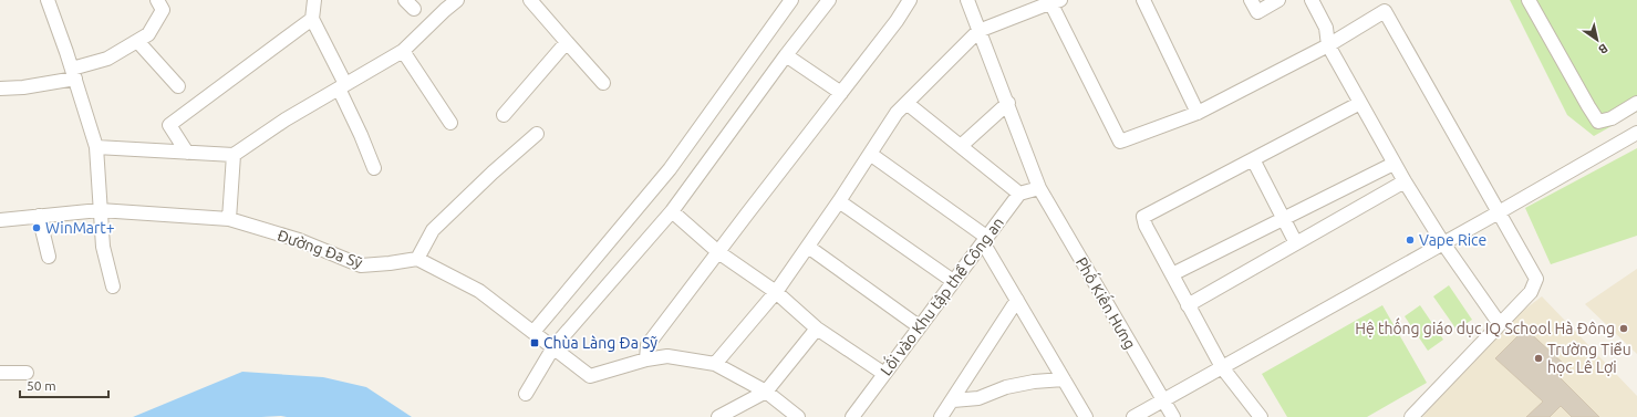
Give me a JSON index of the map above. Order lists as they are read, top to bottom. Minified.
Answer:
{"streets":{"street":["Đường Đa Sỹ","Lối vào Khu tập thể Công an","Phố Kiến Hưng"]},"places":{"other":["WinMart+","Vape Rice","Hệ thống giáo dục IQ School Hà Đông","Trường Tiểu học Lê Lợi"],"transit":["Chùa Làng Đa Sỹ"]},"scale_bar":"50 m","north":"bottom right"}
